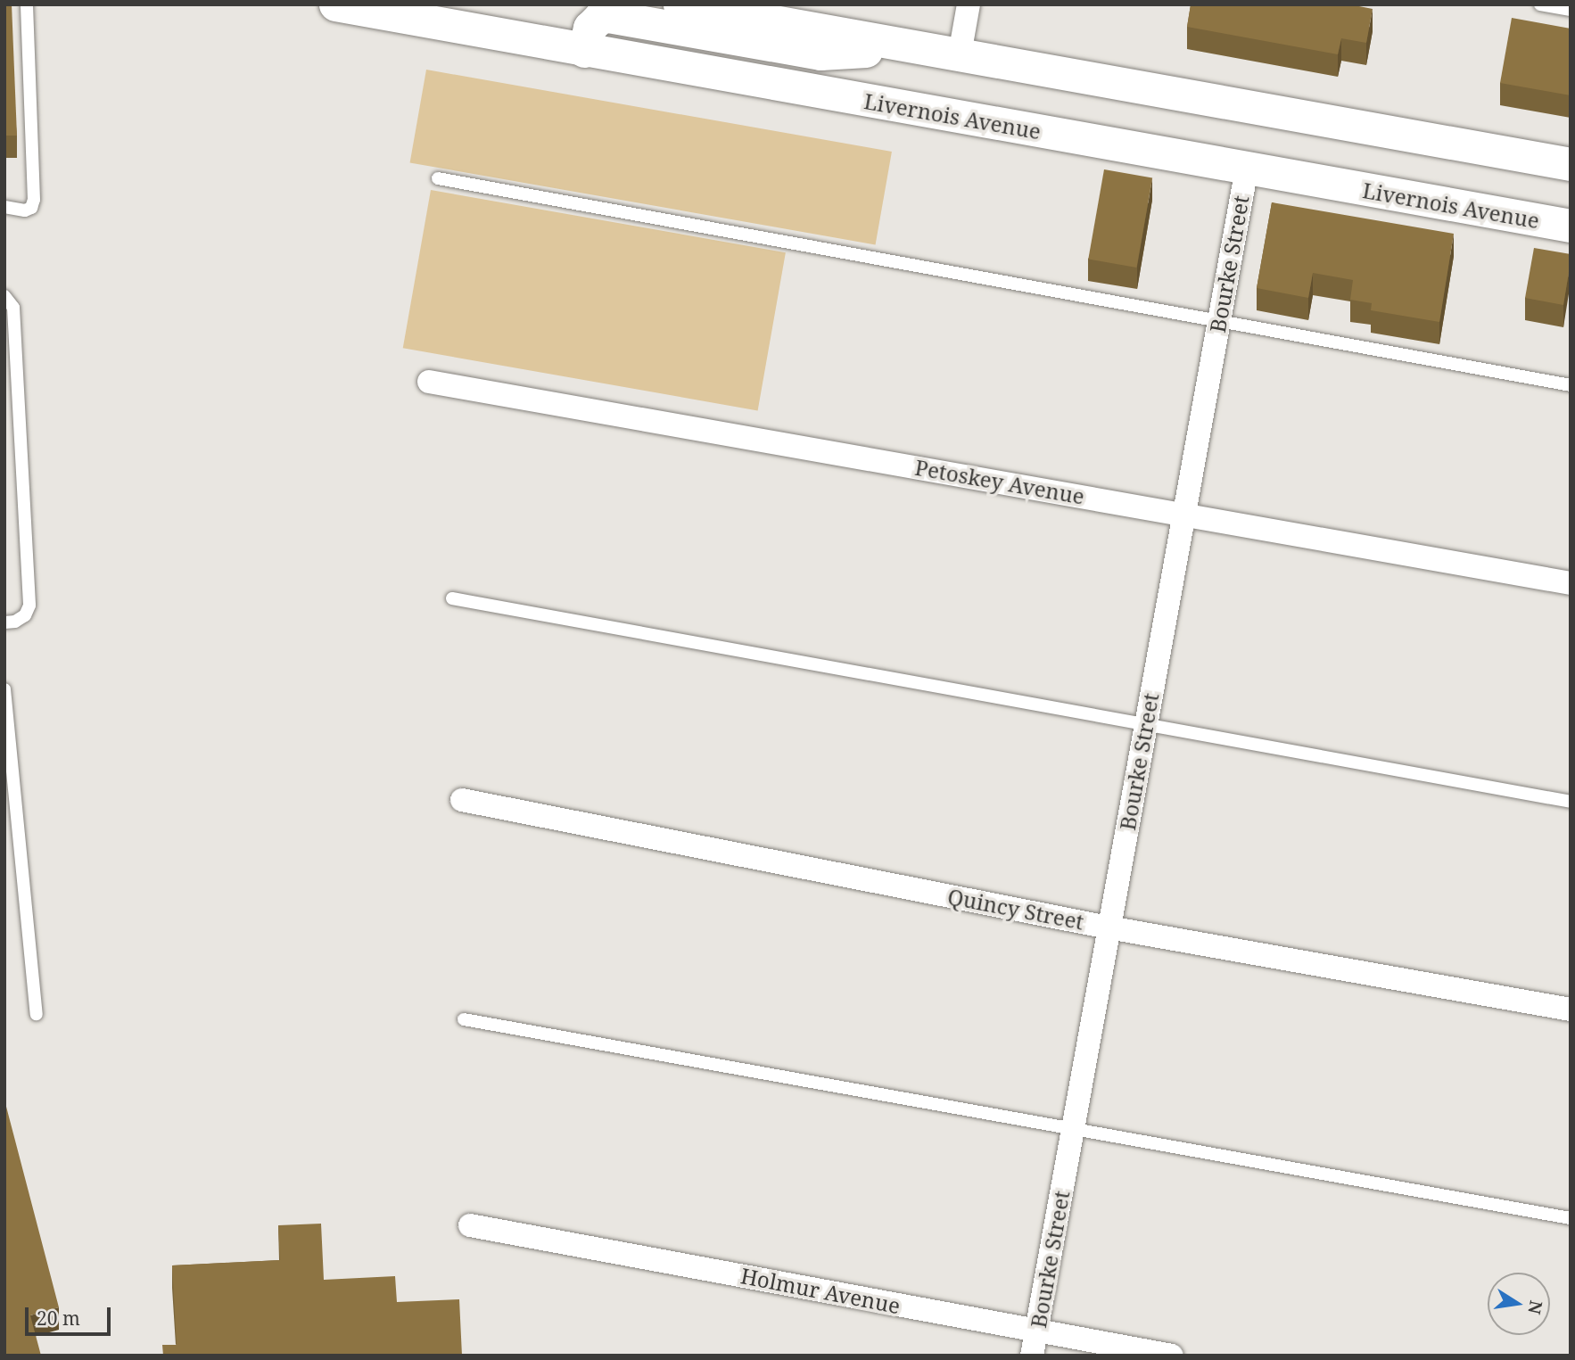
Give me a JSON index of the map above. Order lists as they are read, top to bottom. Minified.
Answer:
{"streets":{"main road":["Livernois Avenue"],"street":["Bourke Street","Petoskey Avenue","Quincy Street","Holmur Avenue"]},"crossings":[["Livernois Avenue","Bourke Street"],["Bourke Street","Petoskey Avenue"],["Bourke Street","Quincy Street"],["Bourke Street","Holmur Avenue"]],"scale_bar":"20 m","north":"right"}
